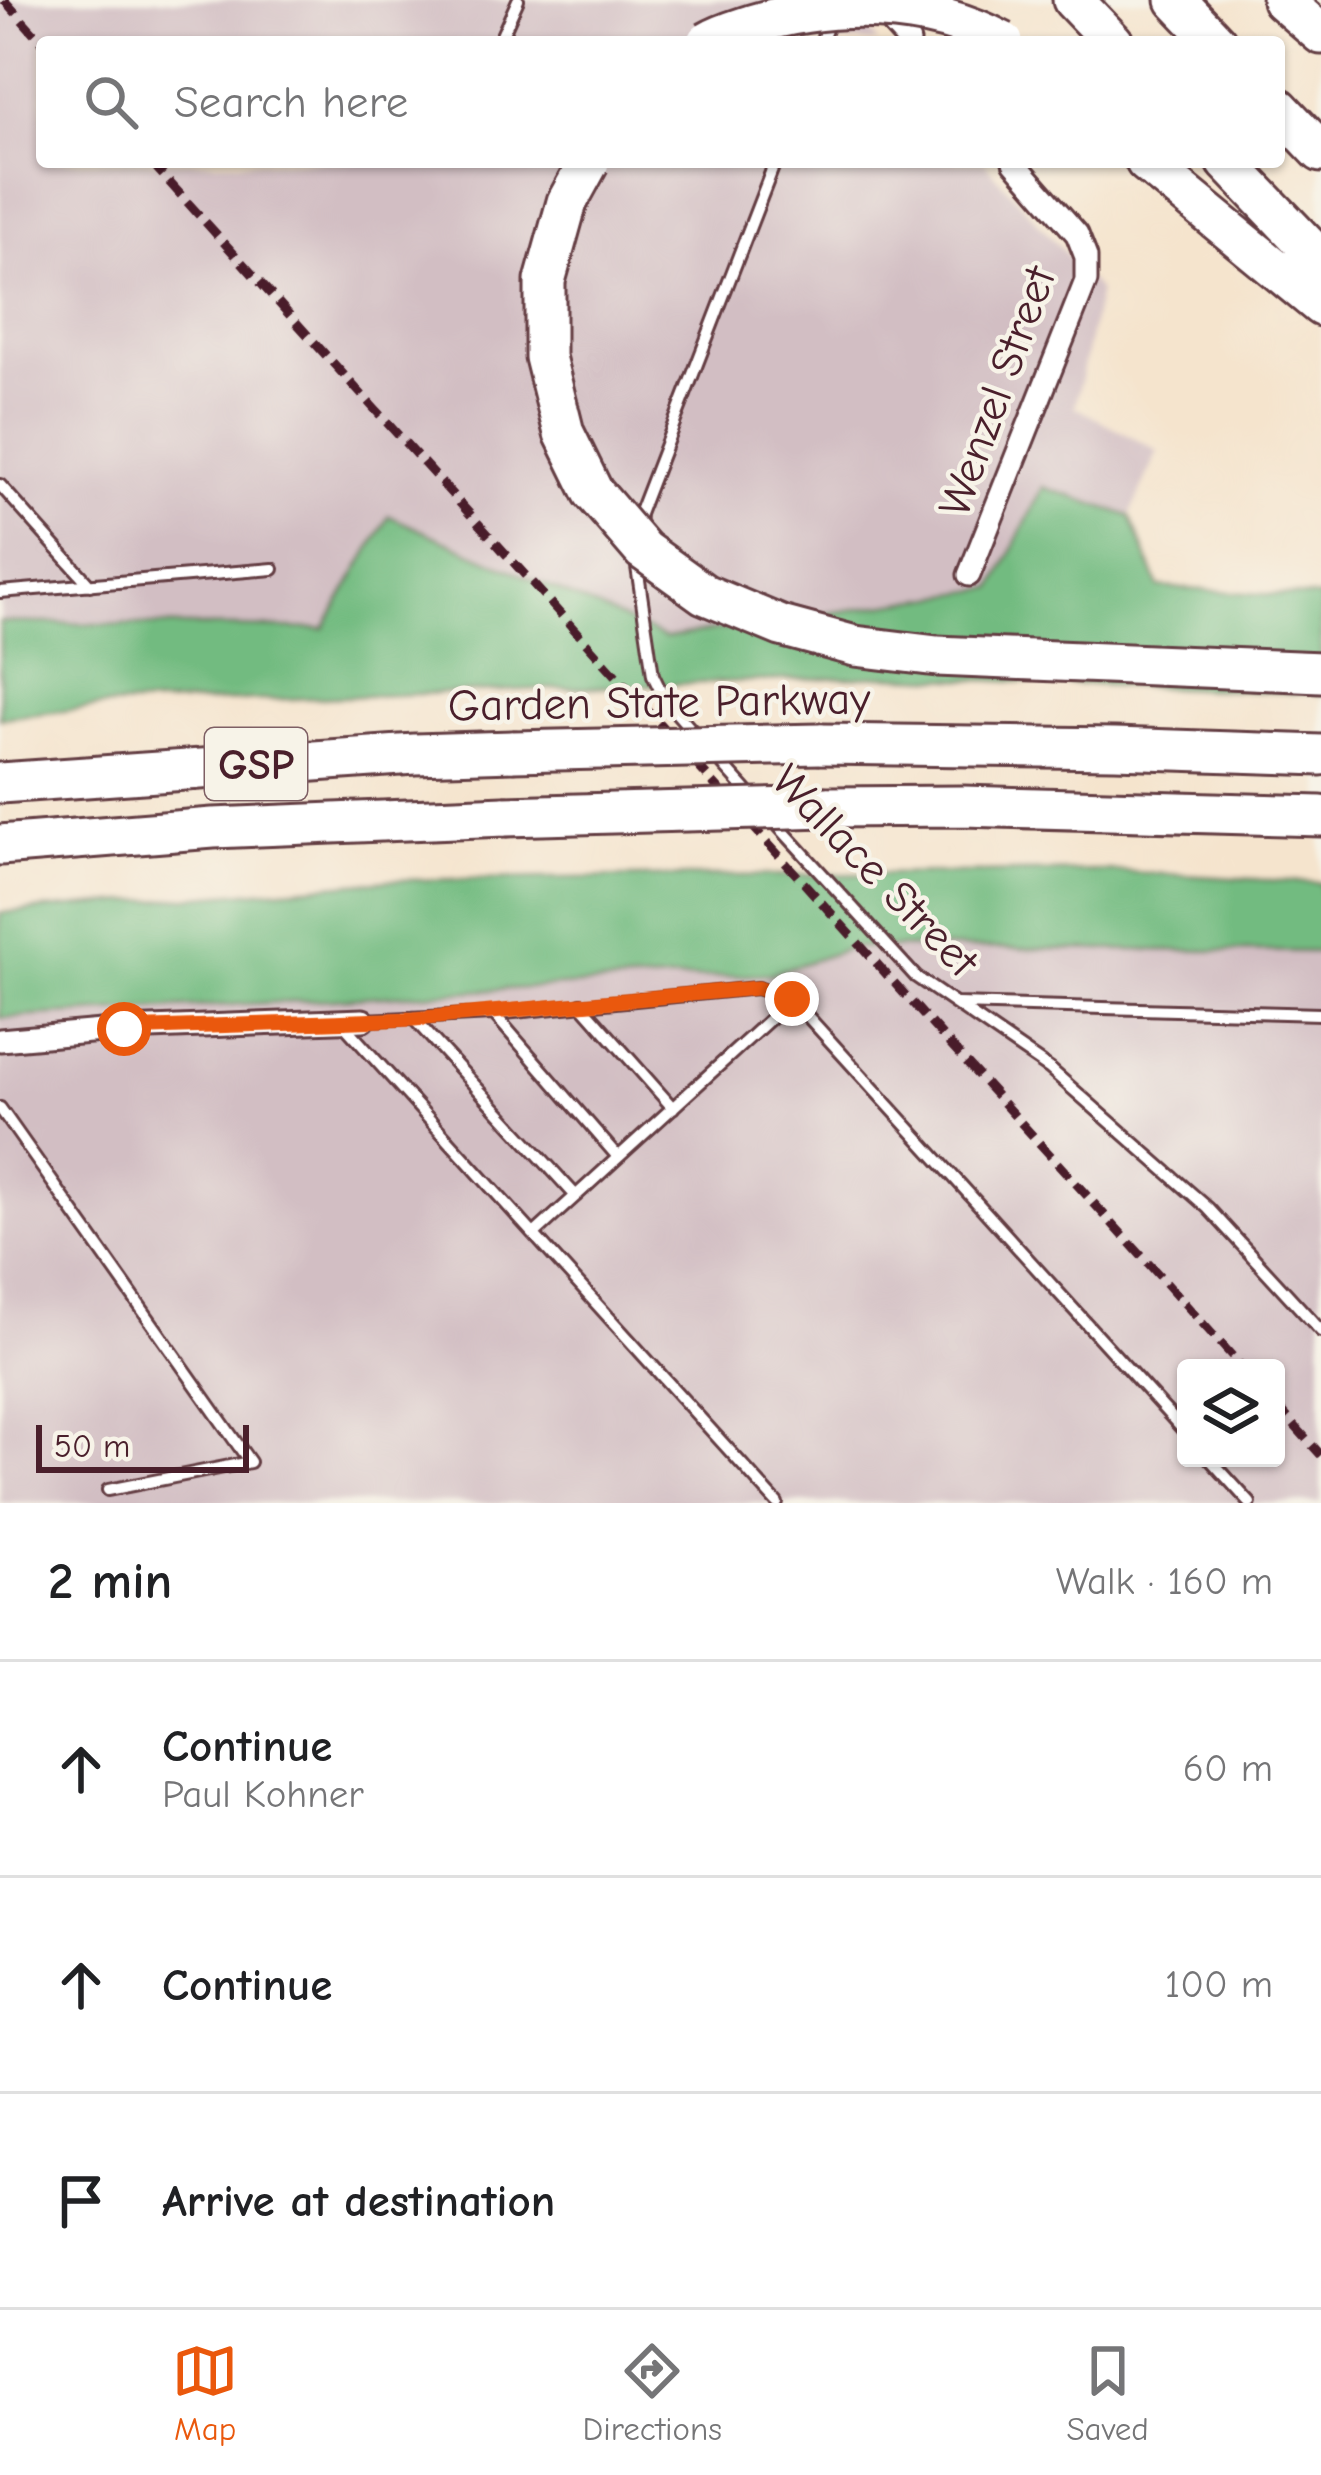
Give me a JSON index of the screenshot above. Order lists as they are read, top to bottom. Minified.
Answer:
{"streets":{"highway":["Garden State Parkway","GSP"],"street":["Wenzel Street"],"lane":["Wallace Street"]},"scale_bar":"50 m","page":{"search":"Search here","scale":"50 m","heading":["2 min","Walk · 160 m"],"list":[["Continue","Paul Kohner","60 m"],["Continue","100 m"],"Arrive at destination"],"nav":["Map","Directions","Saved"]}}
